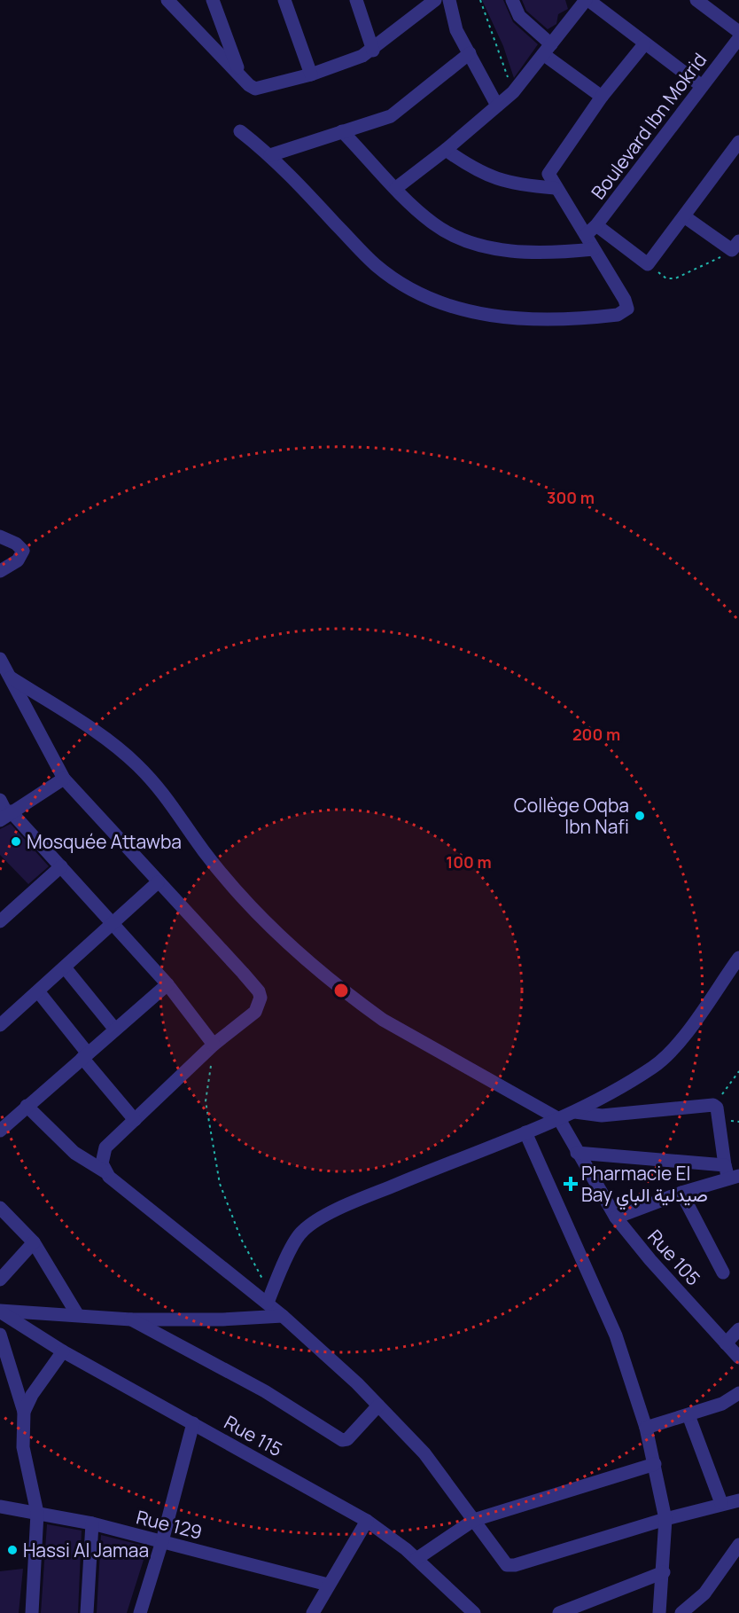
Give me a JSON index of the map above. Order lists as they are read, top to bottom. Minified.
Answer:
{"streets":{"street":["Boulevard Ibn Mokrid","Rue 105","Rue 115","Rue 129"]},"places":{"other":["Collège Oqba Ibn Nafi","Mosquée Attawba","Hassi Al Jamaa"],"health":["Pharmacie El Bay صيدلية الباي"]},"rings":["300 m","200 m","100 m"]}
